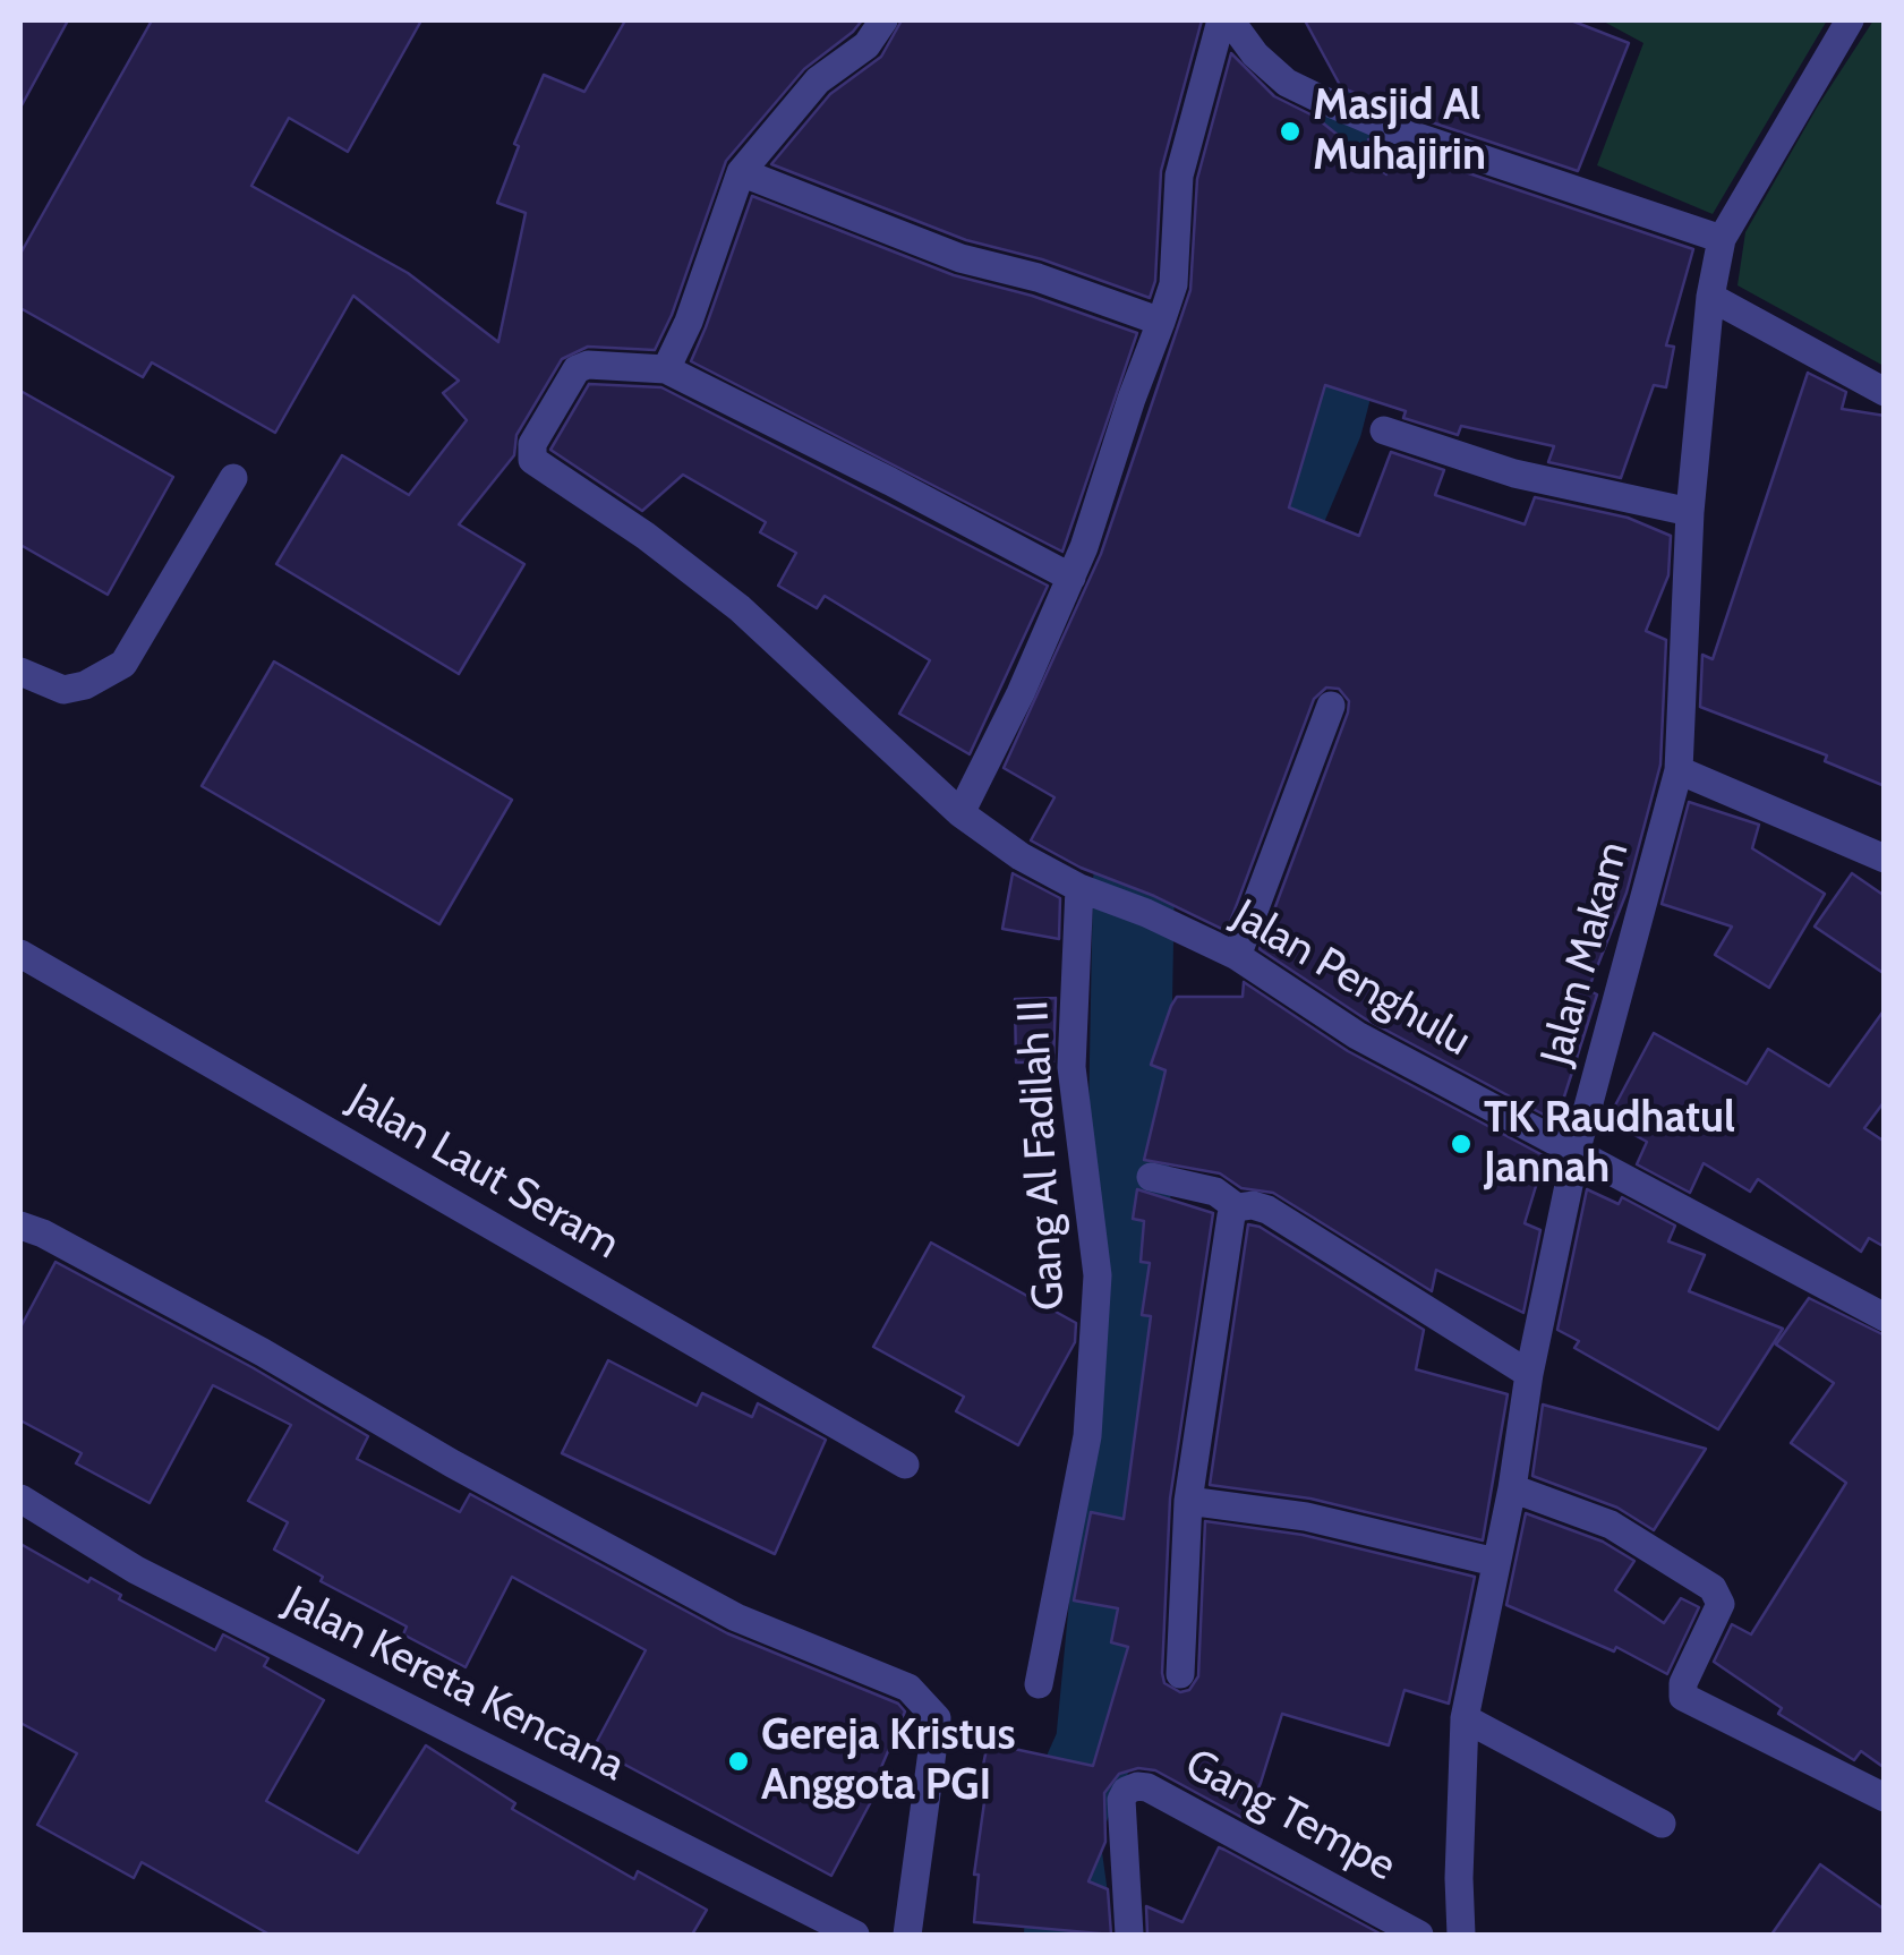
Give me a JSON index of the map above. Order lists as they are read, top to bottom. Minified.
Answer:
{"streets":{"street":["Jalan Makam","Jalan Penghulu","Gang Al Fadilah II","Jalan Laut Seram","Jalan Kereta Kencana","Gang Tempe"]},"crossings":[["Jalan Makam","Jalan Penghulu"],["Jalan Penghulu","Gang Al Fadilah II"]],"places":["Masjid Al Muhajirin","TK Raudhatul Jannah","Gereja Kristus Anggota PGI"]}
